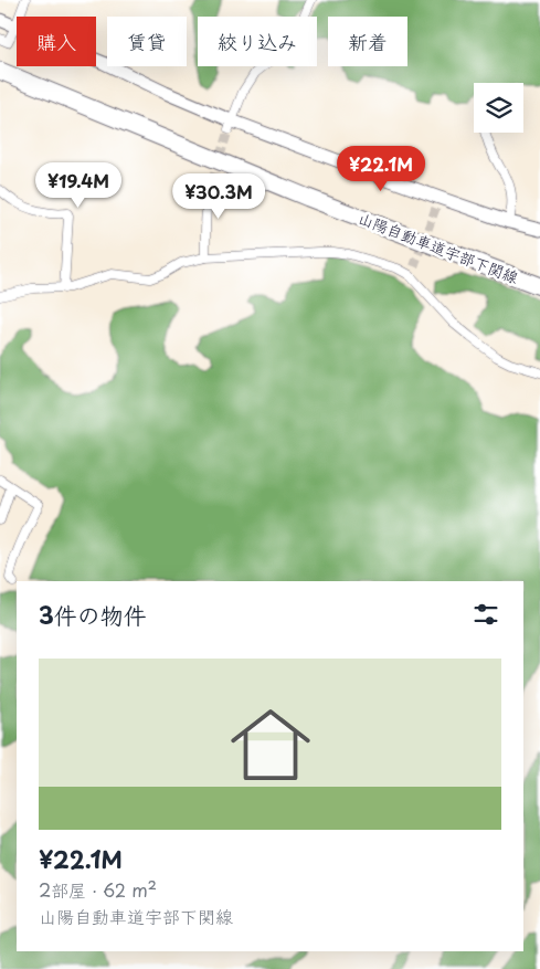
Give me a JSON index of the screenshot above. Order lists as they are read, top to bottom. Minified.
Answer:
{"streets":{"highway":["山陽自動車道宇部下関線"]},"page":{"chip":["購入","賃貸","絞り込み","新着"],"price":["¥22.1M","¥19.4M","¥30.3M"],"heading":"3件の物件","list":[{"name":"¥22.1M","note":"2部屋 · 62 m² · 山陽自動車道宇部下関線"}]}}
